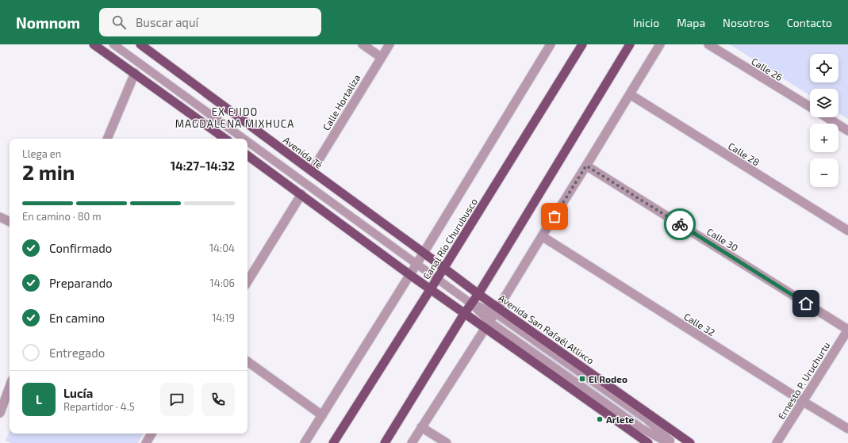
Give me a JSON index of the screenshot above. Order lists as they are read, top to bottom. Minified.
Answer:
{"streets":{"main road":["Avenida Té","Canal Río Churubusco","Avenida San Rafaél Atlixco"],"street":["Calle 26","Calle Hortaliza","Calle 28","Calle 30","Calle 32","Ernesto P. Uruchurtu"]},"crossings":[["Calle Hortaliza","Avenida Té"],["Avenida Té","Canal Río Churubusco"],["Avenida Té","Avenida San Rafaél Atlixco"],["Canal Río Churubusco","Avenida San Rafaél Atlixco"],["Calle 30","Ernesto P. Uruchurtu"],["Calle 32","Ernesto P. Uruchurtu"]],"districts":["EX EJIDO MAGDALENA MIXHUCA"],"places":{"transit":["El Rodeo"],"other":["Arlete"]},"page":{"header":"Nomnom","search":"Buscar aquí","nav":["Inicio","Mapa","Nosotros","Contacto"],"map_buttons":["+","−"],"heading":["2 min","Llega en","14:27–14:32"],"panel":["Lucía","Repartidor · 4.5"],"bar":"En camino · 80 m","list":[["Confirmado","14:04"],["Preparando","14:06"],["En camino","14:19"],"Entregado"],"round":"L"}}
